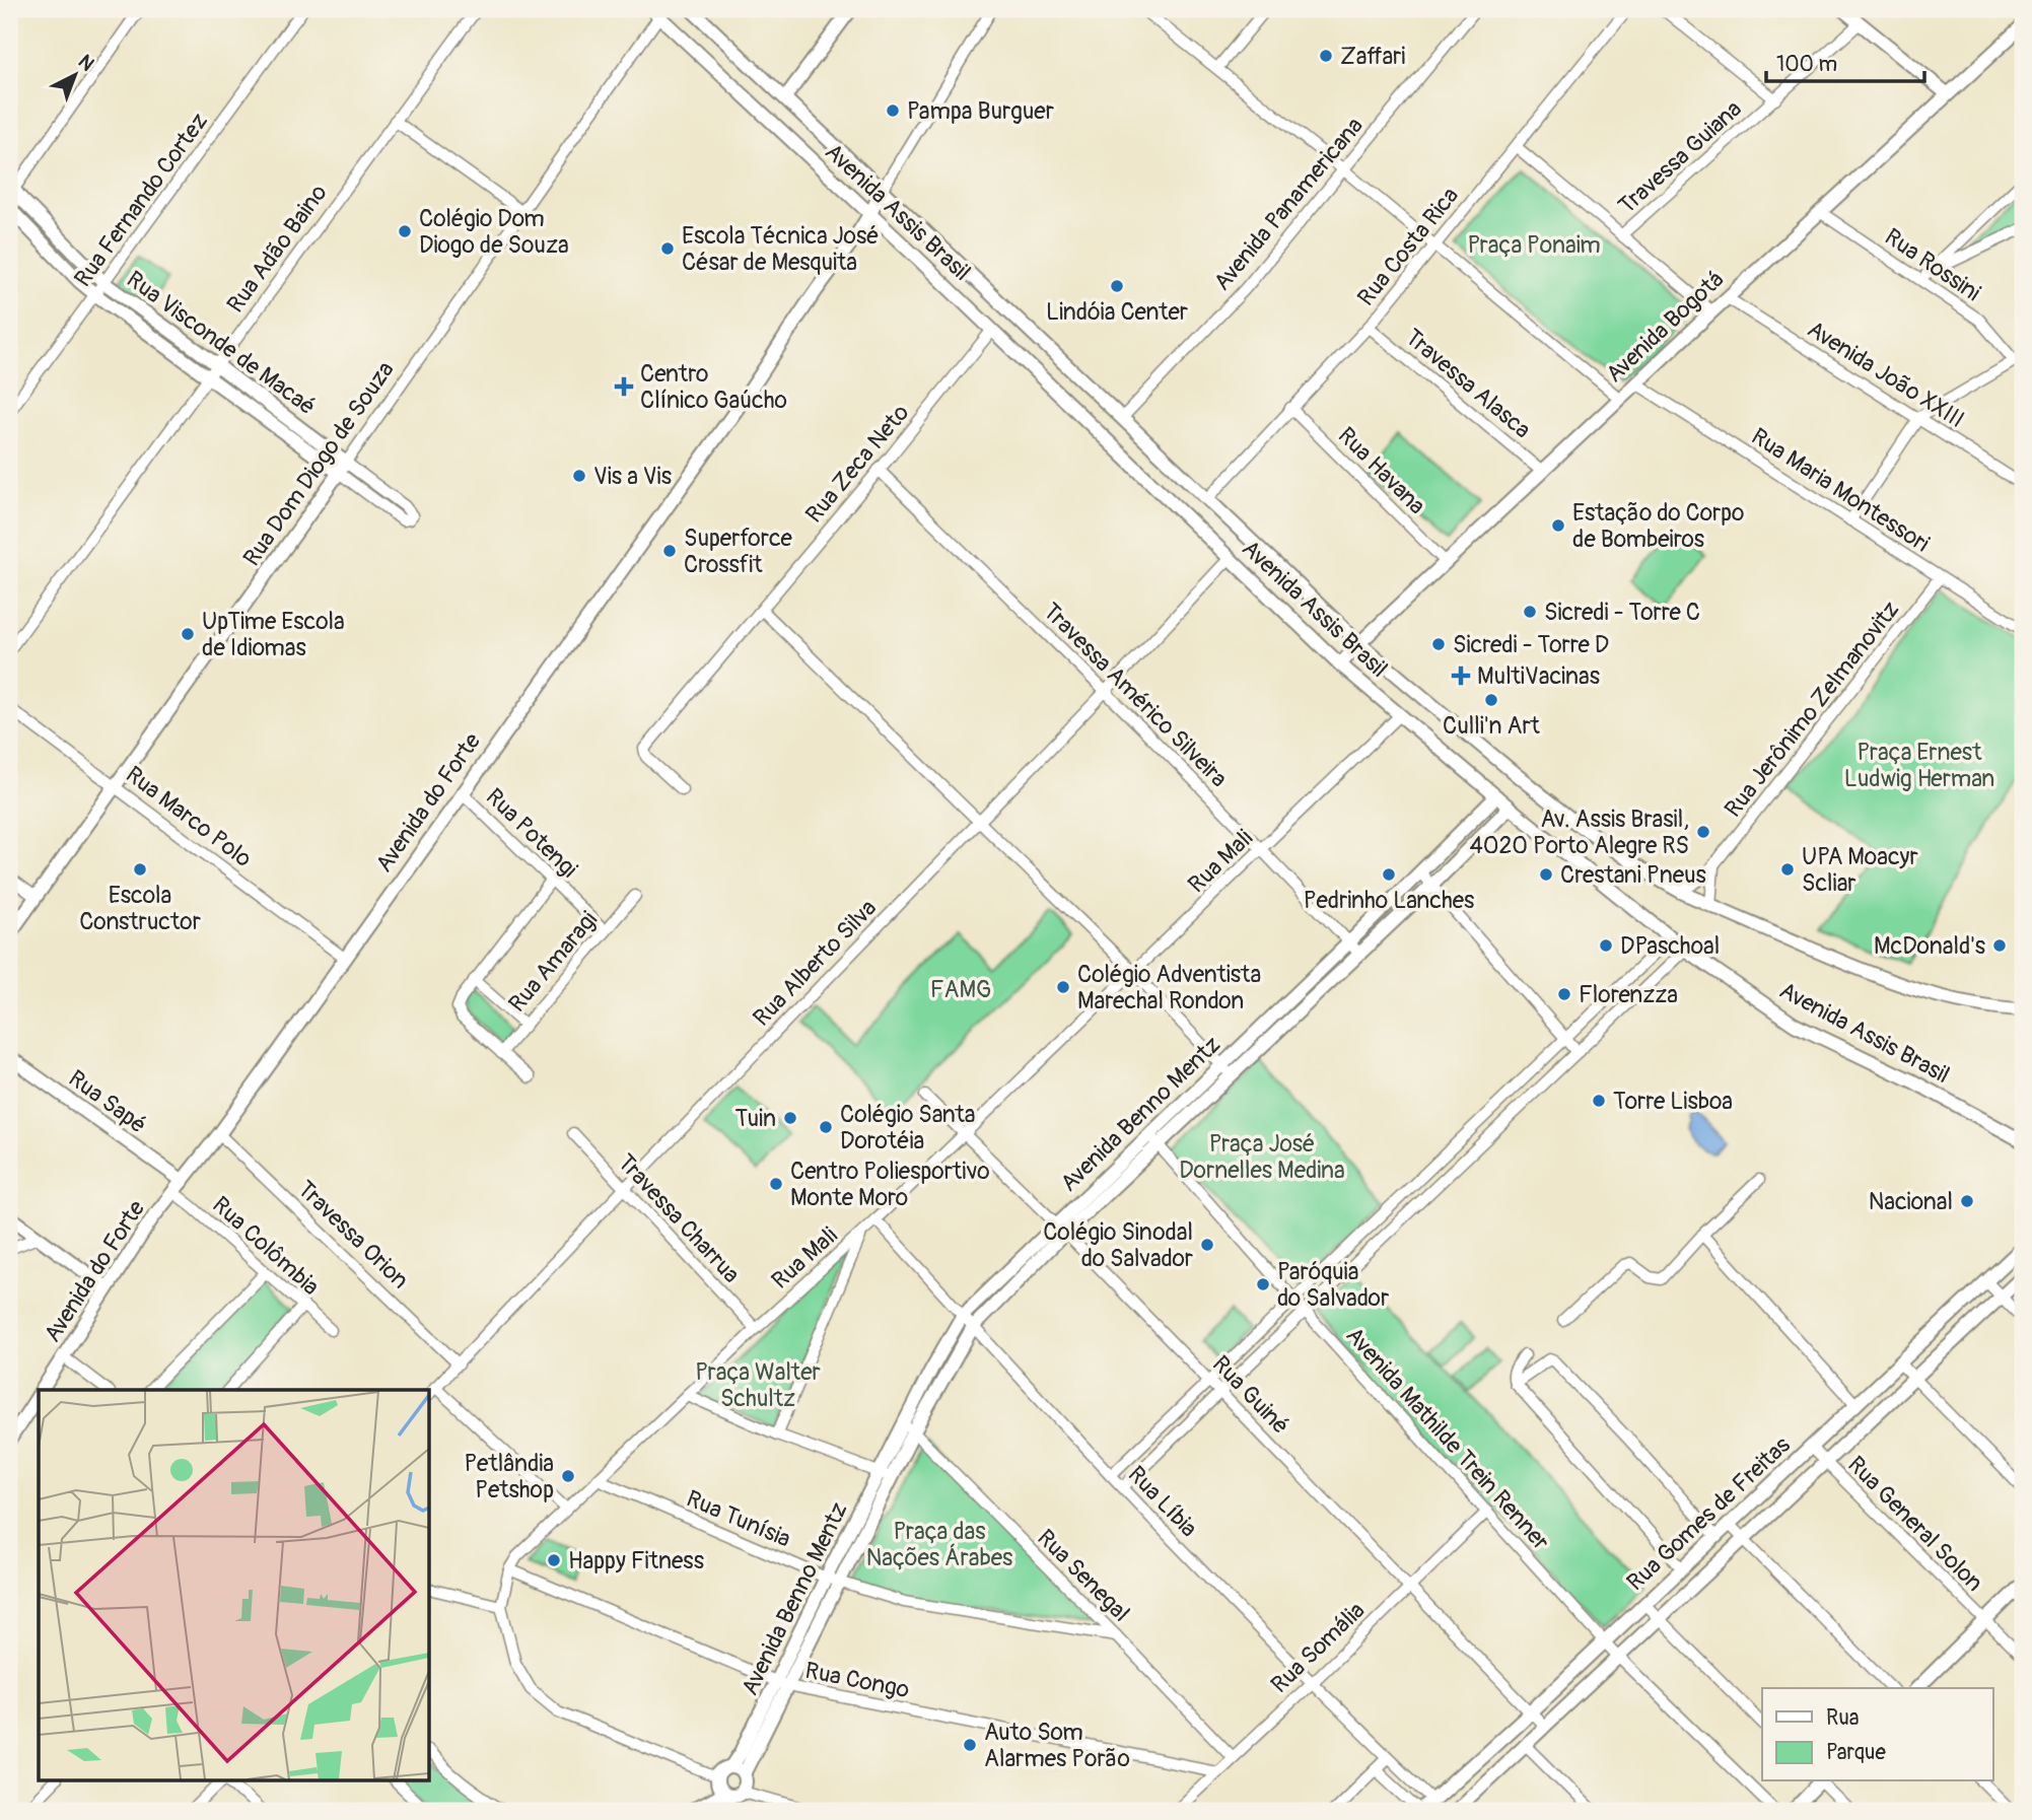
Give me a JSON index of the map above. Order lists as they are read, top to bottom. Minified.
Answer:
{"streets":{"street":["Travessa Guiana","Rua Fernando Cortez","Avenida Panamericana","Avenida Assis Brasil","Rua Costa Rica","Rua Adão Baino","Rua Rossini","Avenida Bogotá","Rua Visconde de Macaé","Avenida João XXIII","Travessa Alasca","Rua Dom Diogo de Souza","Rua Zeca Neto","Rua Havana","Rua Maria Montessori","Travessa Américo Silveira","Rua Jerônimo Zelmanovitz","Avenida do Forte","Rua Marco Polo","Rua Potengi","Rua Mali","Rua Amaragi","Rua Alberto Silva","Rua Sapé","Avenida Benno Mentz","Travessa Charrua","Travessa Orion","Rua Colômbia","Rua Guiné","Avenida Mathilde Trein Renner","Rua Líbia","Rua Gomes de Freitas","Rua Tunísia","Rua General Solon","Rua Senegal","Rua Somália","Rua Congo"]},"crossings":[["Rua Fernando Cortez","Rua Visconde de Macaé"],["Avenida Panamericana","Avenida Assis Brasil"],["Avenida Assis Brasil","Rua Costa Rica"],["Avenida Assis Brasil","Avenida Bogotá"],["Avenida Assis Brasil","Rua Dom Diogo de Souza"],["Avenida Assis Brasil","Rua Zeca Neto"],["Avenida Assis Brasil","Rua Jerônimo Zelmanovitz"],["Avenida Assis Brasil","Avenida do Forte"],["Avenida Assis Brasil","Rua Mali"],["Avenida Assis Brasil","Rua Alberto Silva"],["Avenida Assis Brasil","Avenida Benno Mentz"],["Rua Costa Rica","Travessa Alasca"],["Rua Costa Rica","Rua Havana"],["Rua Adão Baino","Rua Visconde de Macaé"],["Rua Rossini","Avenida Bogotá"],["Avenida Bogotá","Avenida João XXIII"],["Avenida Bogotá","Travessa Alasca"],["Avenida Bogotá","Rua Havana"],["Avenida Bogotá","Rua Maria Montessori"],["Rua Visconde de Macaé","Rua Dom Diogo de Souza"],["Rua Dom Diogo de Souza","Rua Marco Polo"],["Rua Zeca Neto","Travessa Américo Silveira"],["Rua Maria Montessori","Rua Jerônimo Zelmanovitz"],["Travessa Américo Silveira","Rua Mali"],["Travessa Américo Silveira","Rua Alberto Silva"],["Travessa Américo Silveira","Avenida Benno Mentz"],["Avenida do Forte","Rua Marco Polo"],["Avenida do Forte","Rua Potengi"],["Avenida do Forte","Rua Sapé"],["Avenida do Forte","Travessa Orion"],["Avenida do Forte","Rua Colômbia"],["Rua Potengi","Rua Amaragi"],["Rua Mali","Avenida Benno Mentz"],["Rua Mali","Travessa Charrua"],["Rua Mali","Rua Guiné"],["Rua Mali","Rua Líbia"],["Rua Mali","Rua Tunísia"],["Rua Mali","Rua Congo"],["Rua Alberto Silva","Travessa Charrua"],["Rua Alberto Silva","Travessa Orion"],["Avenida Benno Mentz","Rua Guiné"],["Avenida Benno Mentz","Avenida Mathilde Trein Renner"],["Avenida Benno Mentz","Rua Líbia"],["Avenida Benno Mentz","Rua Tunísia"],["Avenida Benno Mentz","Rua Senegal"],["Avenida Benno Mentz","Rua Congo"],["Rua Guiné","Rua Gomes de Freitas"],["Rua Guiné","Rua Somália"],["Avenida Mathilde Trein Renner","Rua Gomes de Freitas"],["Avenida Mathilde Trein Renner","Rua Somália"],["Rua Líbia","Rua Gomes de Freitas"],["Rua Líbia","Rua Somália"],["Rua Gomes de Freitas","Rua General Solon"],["Rua Tunísia","Rua Senegal"],["Rua Senegal","Rua Somália"],["Rua Somália","Rua Congo"]],"parks":["Praça Ponaim","Praça Ernest Ludwig Herman","FAMG","Praça José Dornelles Medina","Praça Walter Schultz","Praça das Nações Árabes"],"places":{"other":["Zaffari","Pampa Burguer","Colégio Dom Diogo de Souza","Escola Técnica José César de Mesquita","Lindóia Center","Vis a Vis","Estação do Corpo de Bombeiros","Superforce Crossfit","Sicredi - Torre C","UpTime Escola de Idiomas","Sicredi - Torre D","Culli'n Art","Av. Assis Brasil, 4020 Porto Alegre RS","Escola Constructor","UPA Moacyr Scliar","Pedrinho Lanches","Crestani Pneus","DPaschoal","McDonald's","Colégio Adventista Marechal Rondon","Florenzza","Torre Lisboa","Tuin","Colégio Santa Dorotéia","Centro Poliesportivo Monte Moro","Nacional","Colégio Sinodal do Salvador","Paróquia do Salvador","Petlândia Petshop","Happy Fitness","Auto Som Alarmes Porão"],"health":["Centro Clínico Gaúcho","MultiVacinas"]},"legend":["Rua","Parque"],"scale_bar":"100 m","north":"top right"}
